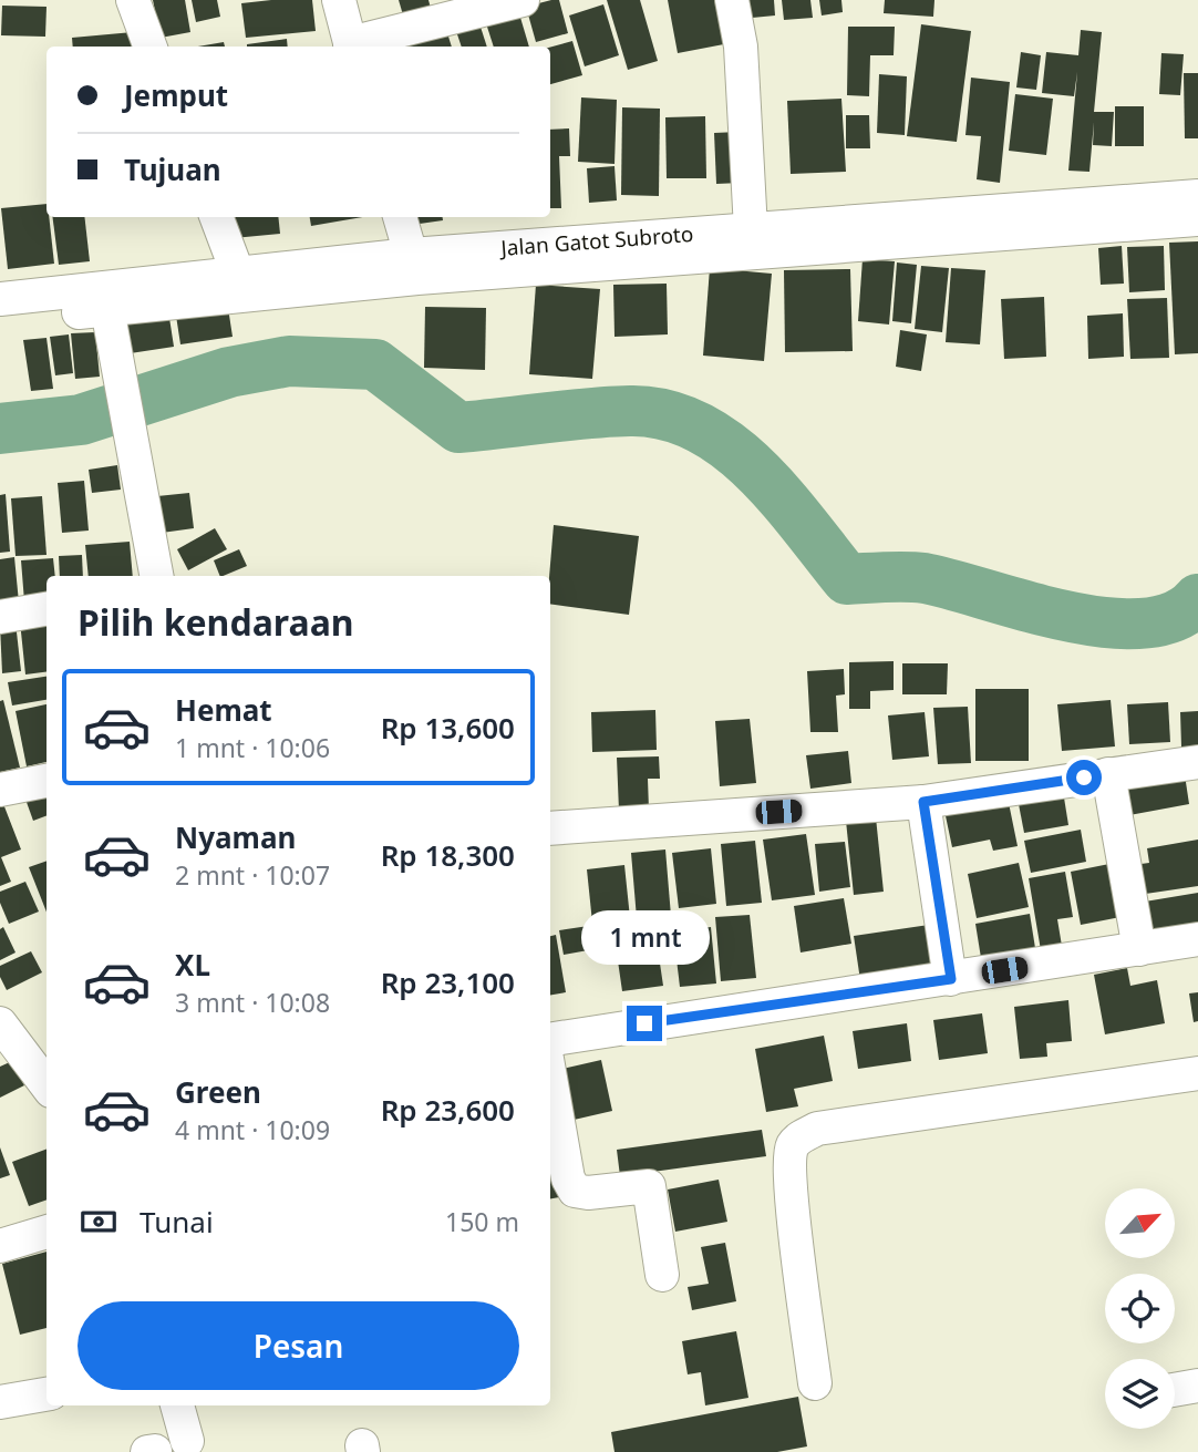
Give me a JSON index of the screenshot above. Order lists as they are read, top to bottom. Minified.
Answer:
{"streets":{"street":["Jalan Gatot Subroto"]},"north":"top right","page":{"banner":["Jemput","Tujuan"],"heading":"Pilih kendaraan","list":[{"name":"Hemat","note":"1 mnt · 10:06","value":"Rp 13,600"},{"name":"Nyaman","note":"2 mnt · 10:07","value":"Rp 18,300"},{"name":"XL","note":"3 mnt · 10:08","value":"Rp 23,100"},{"name":"Green","note":"4 mnt · 10:09","value":"Rp 23,600"}],"bubble":"1 mnt","pay":["Tunai","150 m"],"buttons":"Pesan"}}
